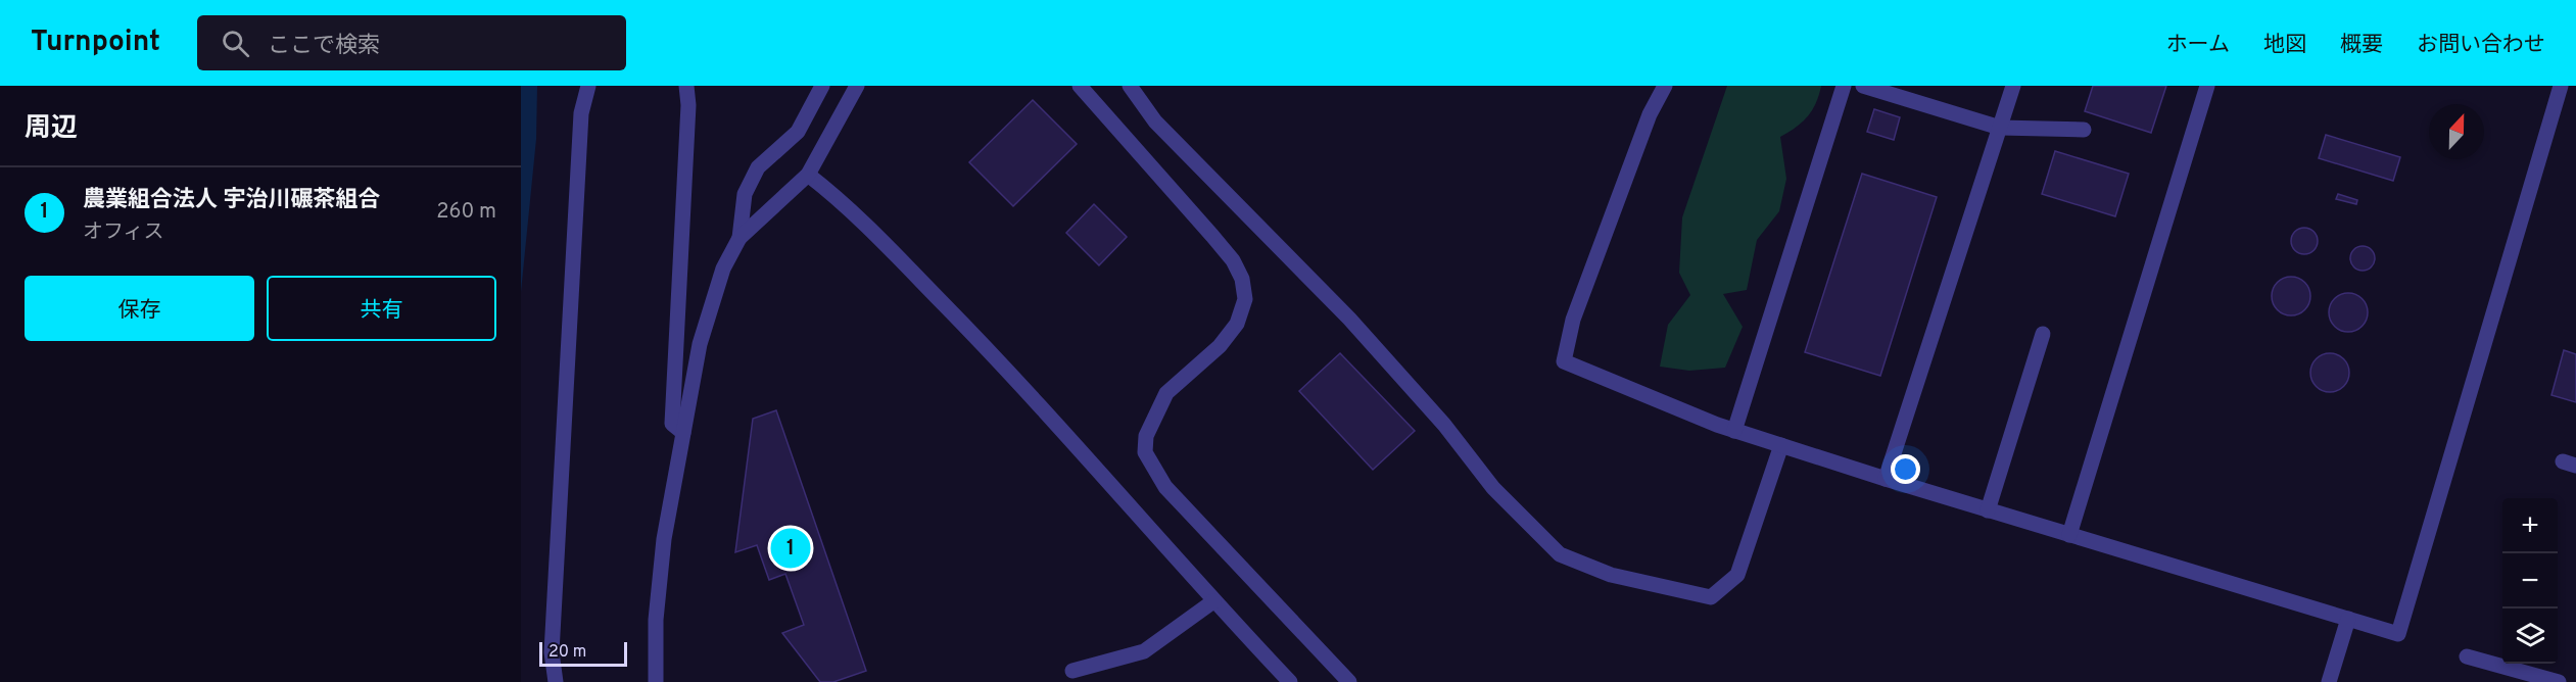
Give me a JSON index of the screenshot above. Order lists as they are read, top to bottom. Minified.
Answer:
{"scale_bar":"20 m","north":"top","page":{"header":"Turnpoint","search":"ここで検索","nav":["ホーム","地図","概要","お問い合わせ"],"heading":"周辺","list":[{"mark":"1","name":"農業組合法人 宇治川碾茶組合","note":"オフィス","value":"260 m"}],"buttons":["保存","共有"],"map_buttons":["+","−"],"pins":"1","scale":"20 m"}}
